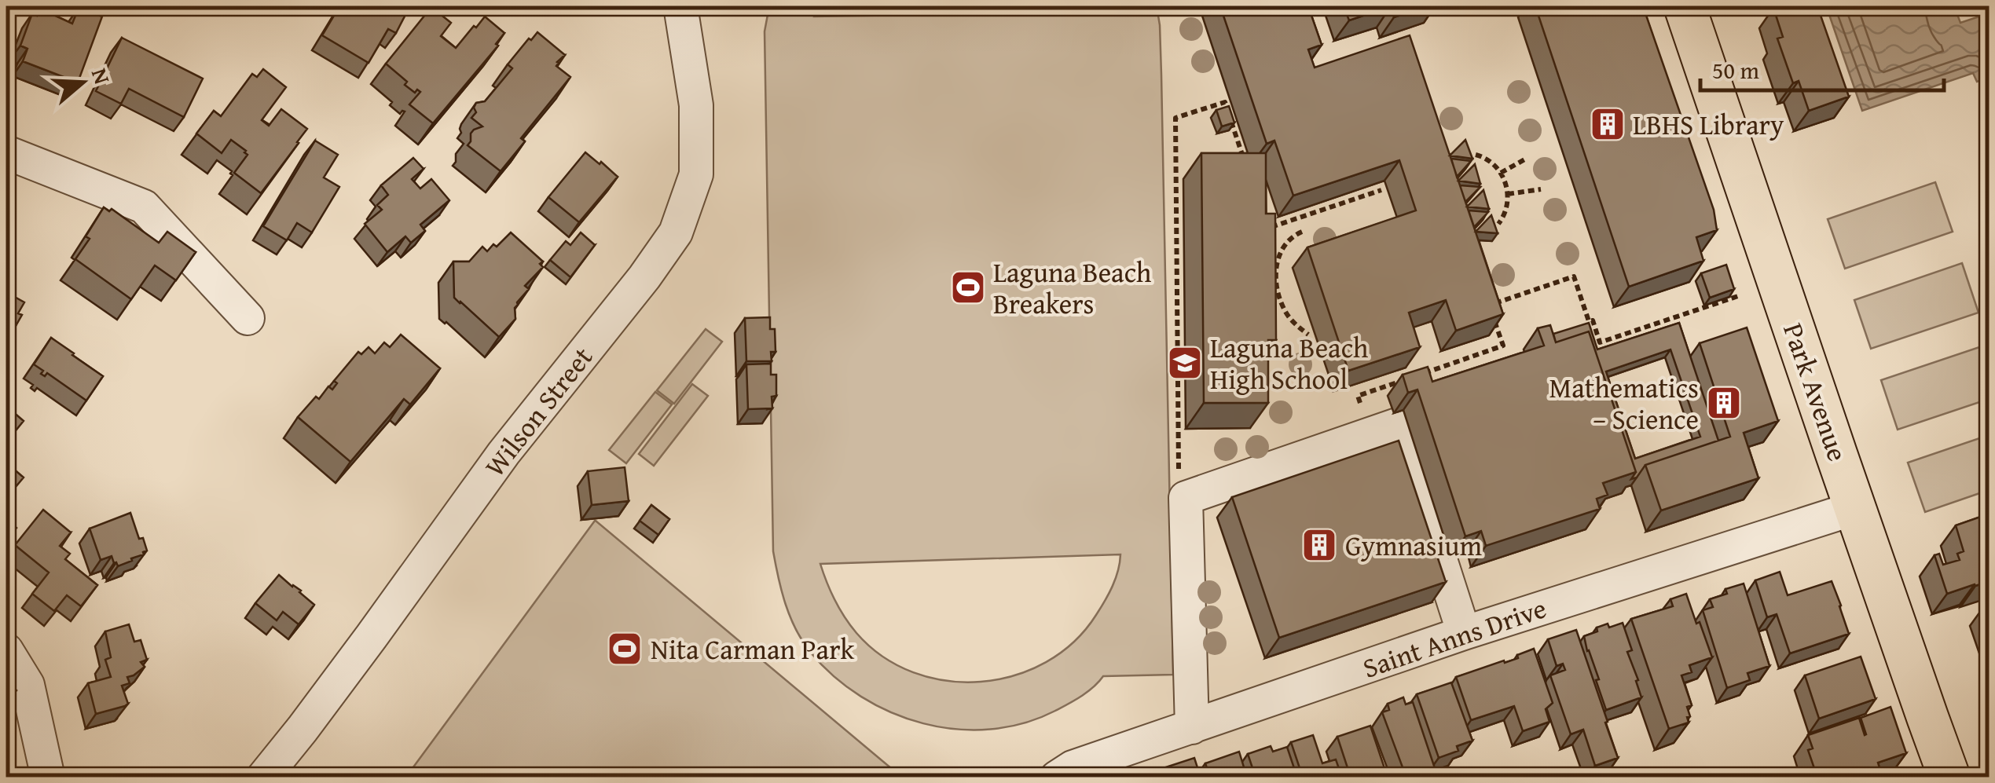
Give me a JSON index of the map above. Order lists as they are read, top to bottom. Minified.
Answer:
{"streets":{"main road":["Park Avenue"],"street":["Wilson Street","Saint Anns Drive"]},"crossings":[["Park Avenue","Saint Anns Drive"]],"places":{"building":["LBHS Library","Mathematics – Science","Gymnasium"],"sports":["Laguna Beach Breakers","Nita Carman Park"],"school or university":["Laguna Beach High School"]},"scale_bar":"50 m","north":"right"}
